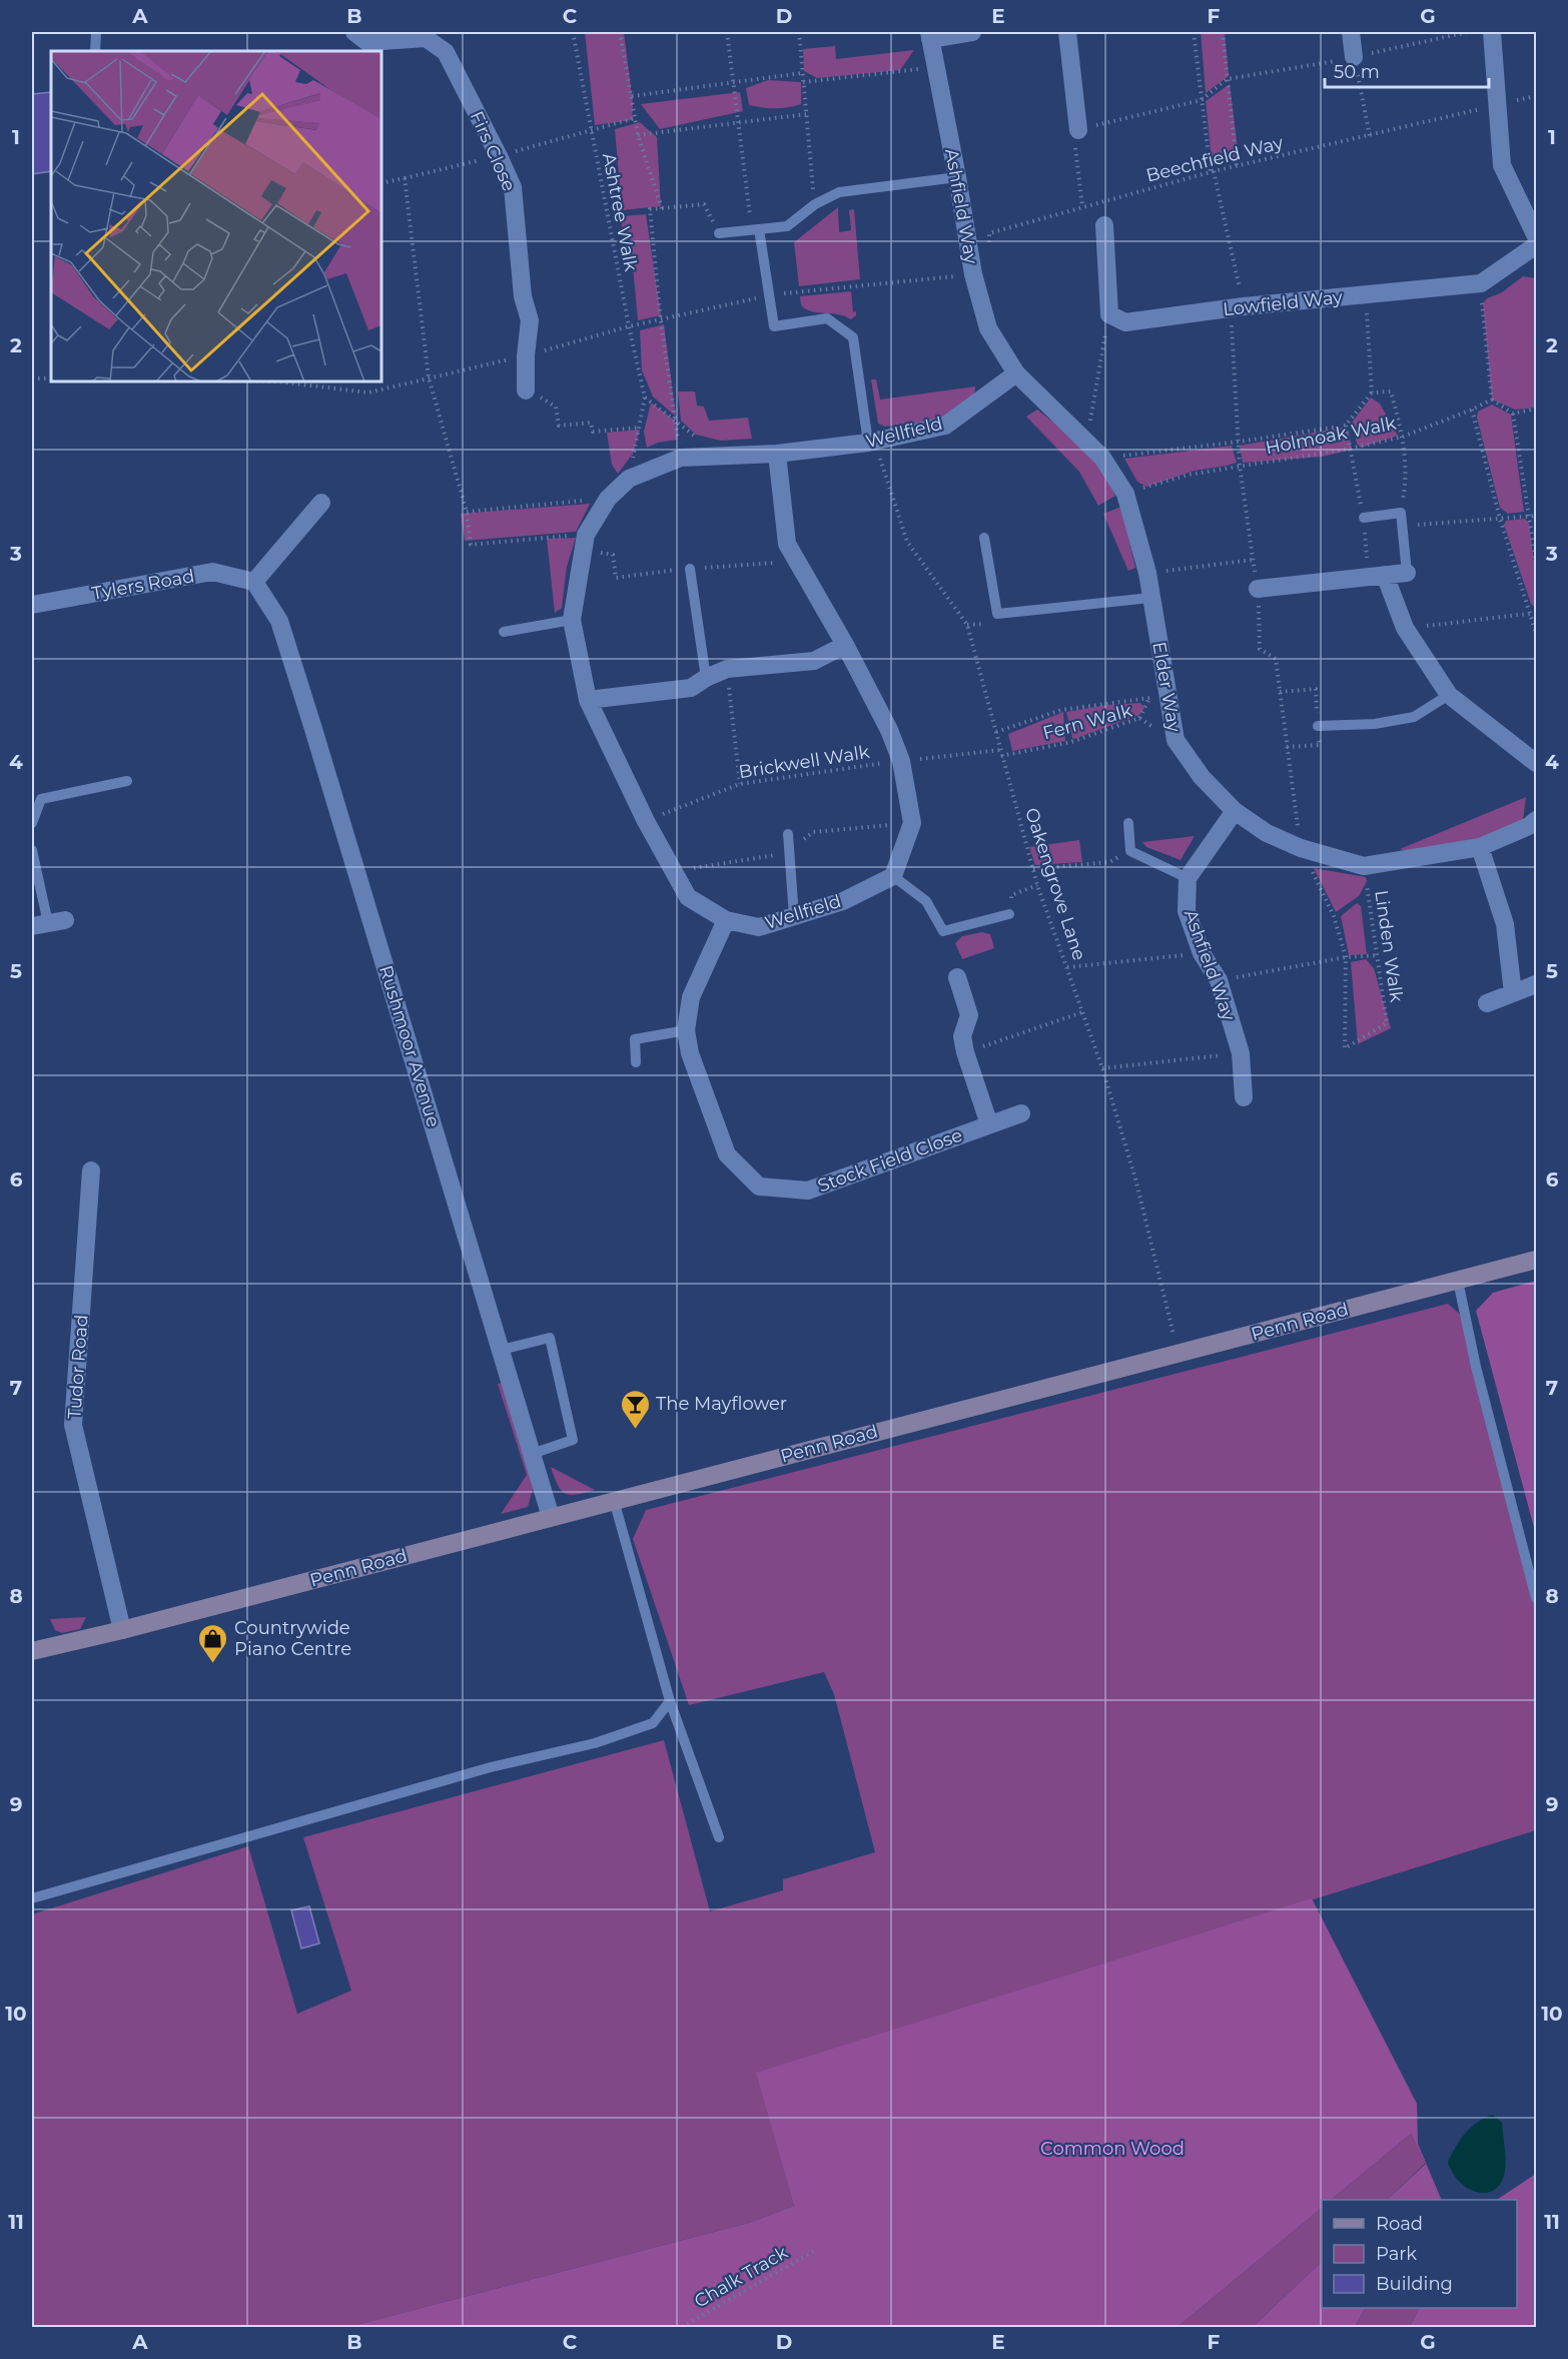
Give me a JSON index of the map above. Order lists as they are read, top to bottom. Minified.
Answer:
{"streets":{"main road":["Penn Road"],"street":["Firs Close","Ashfield Way","Lowfield Way","Wellfield","Tylers Road","Elder Way","Rushmoor Avenue","Stock Field Close","Tudor Road"],"path":["Beechfield Way","Ashtree Walk","Holmoak Walk","Fern Walk","Brickwell Walk","Oakengrove Lane","Linden Walk","Chalk Track"]},"crossings":[["Ashfield Way","Wellfield"],["Ashfield Way","Elder Way"],["Ashtree Walk","Wellfield"],["Wellfield","Elder Way"],["Wellfield","Brickwell Walk"],["Wellfield","Oakengrove Lane"],["Wellfield","Stock Field Close"],["Holmoak Walk","Elder Way"],["Tylers Road","Rushmoor Avenue"],["Elder Way","Fern Walk"],["Elder Way","Linden Walk"],["Fern Walk","Oakengrove Lane"],["Brickwell Walk","Oakengrove Lane"],["Oakengrove Lane","Penn Road"],["Rushmoor Avenue","Penn Road"],["Penn Road","Tudor Road"]],"parks":["Common Wood"],"places":{"bar":["The Mayflower"],"shop":["Countrywide Piano Centre"]},"legend":["Road","Park","Building"],"scale_bar":"50 m","grid":{"columns":["A","B","C","D","E","F","G"],"rows":["1","2","3","4","5","6","7","8","9","10","11"]}}
